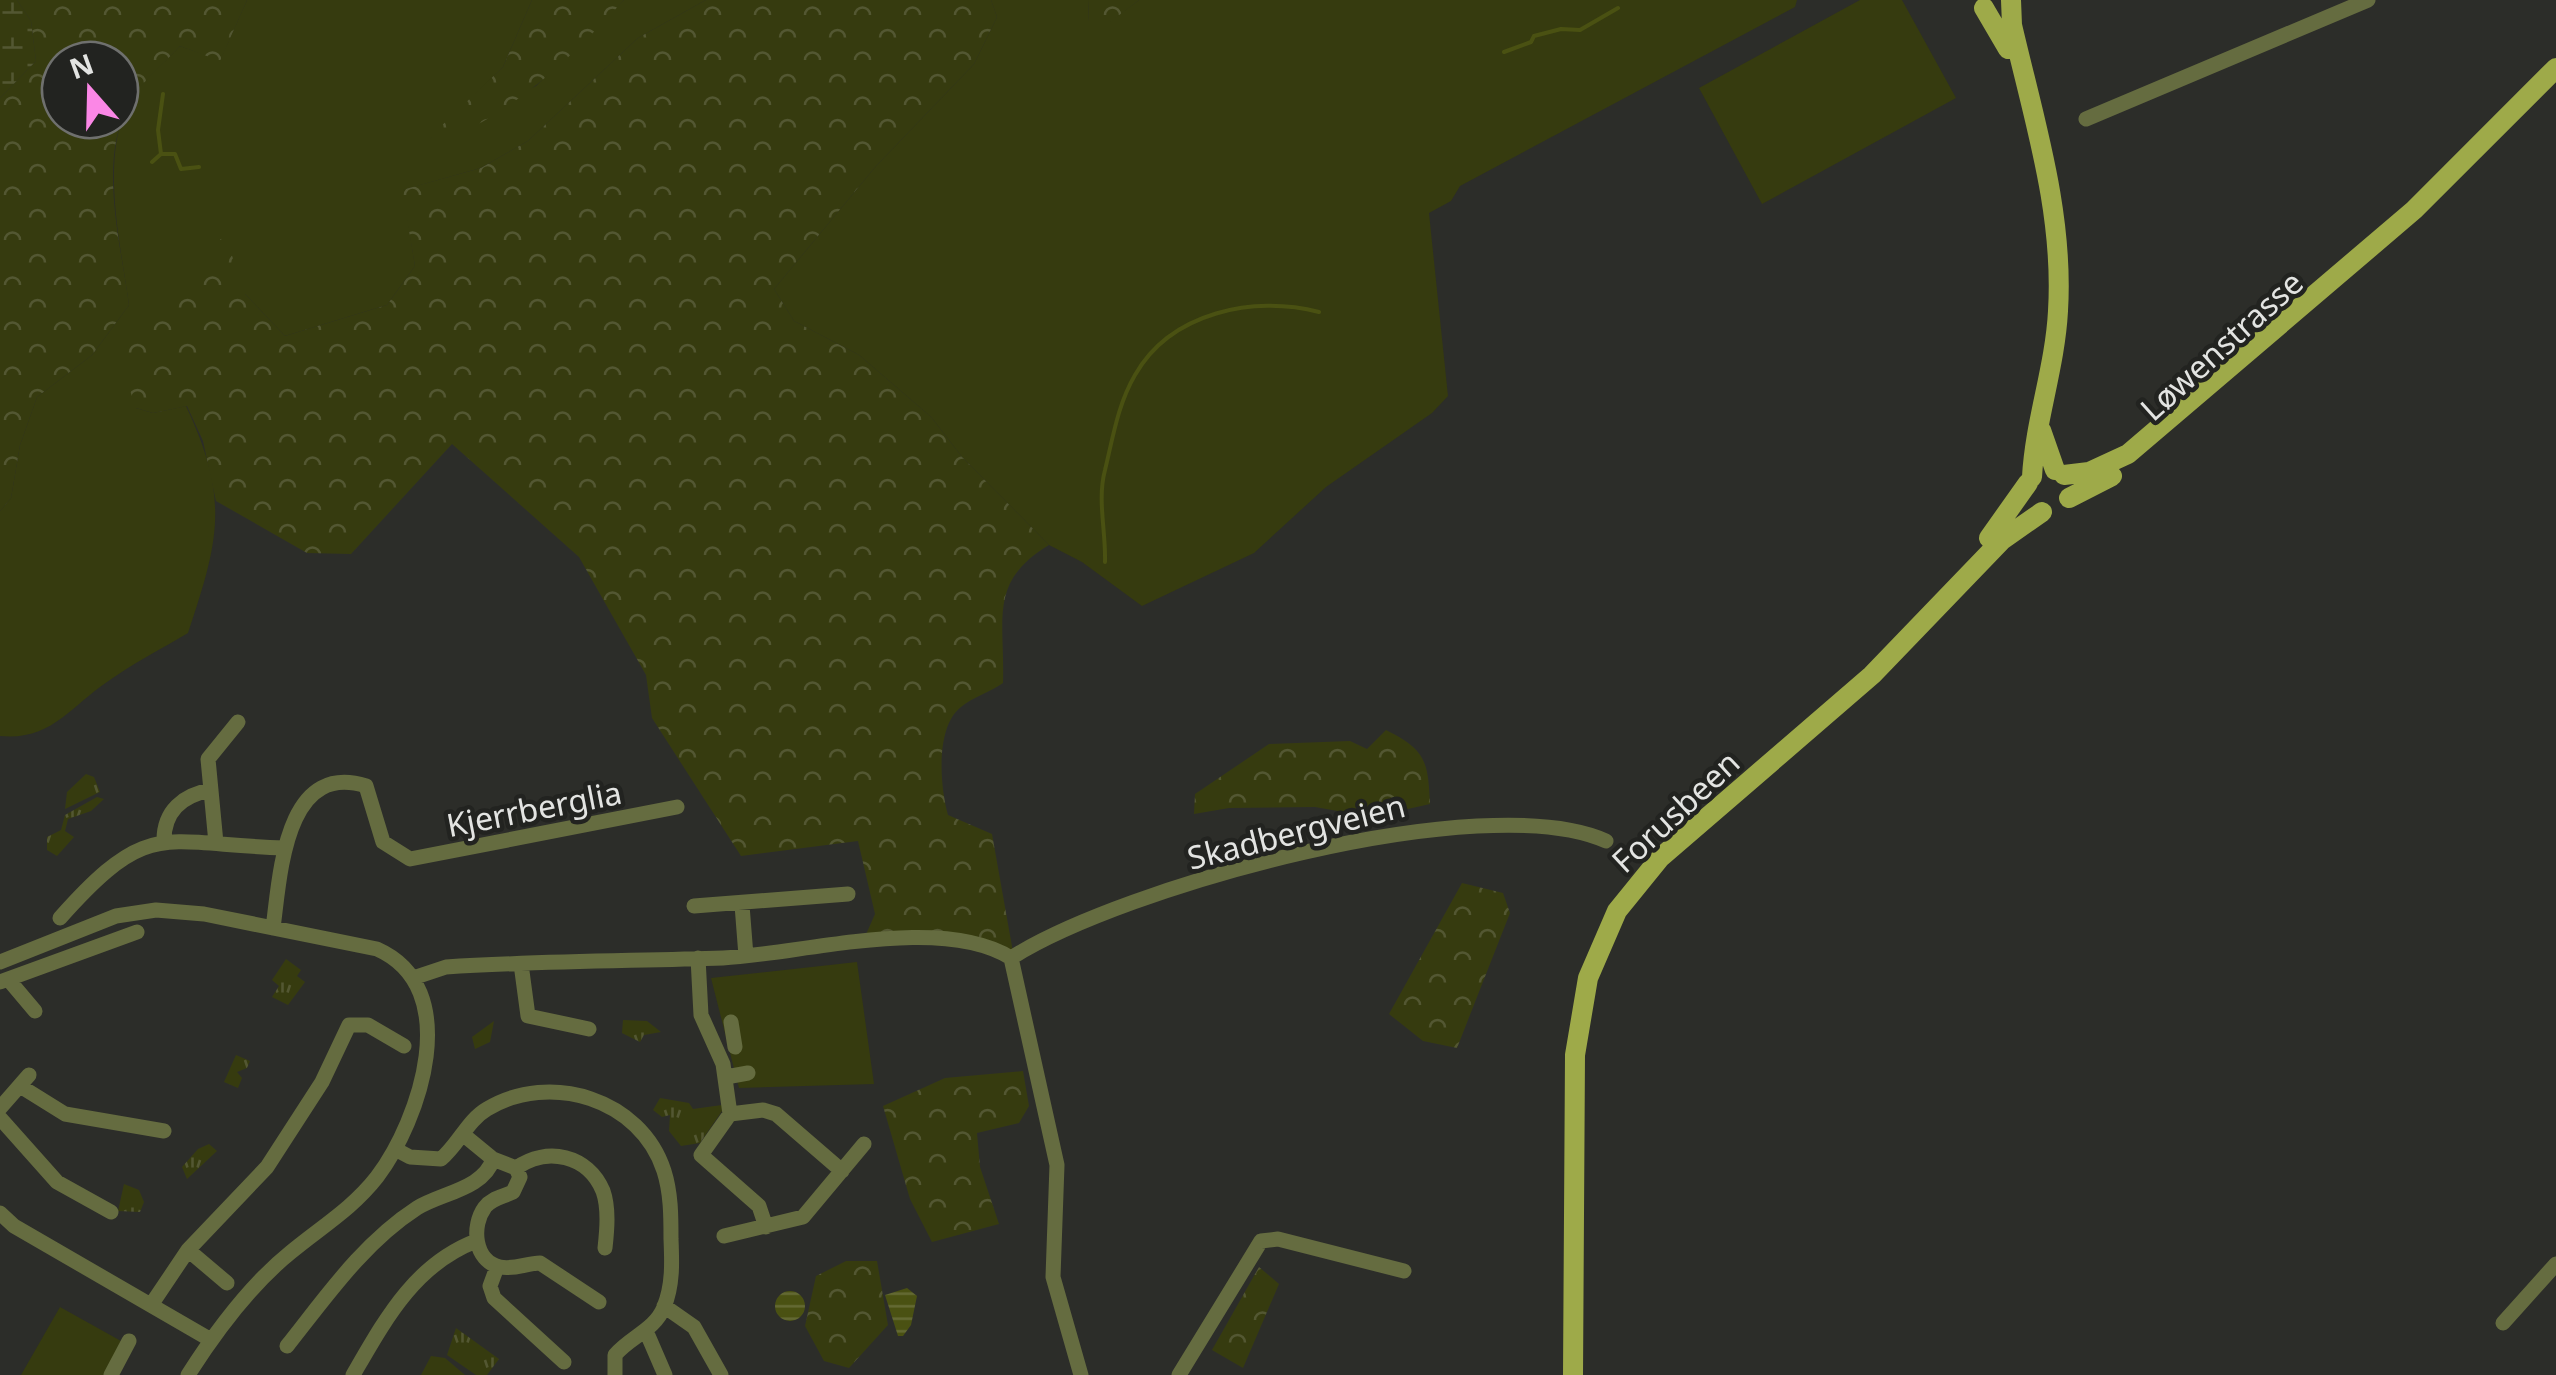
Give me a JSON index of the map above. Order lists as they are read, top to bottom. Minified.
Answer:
{"streets":{"main road":["Løwenstrasse","Forusbeen"],"street":["Kjerrberglia","Skadbergveien"]},"crossings":[["Løwenstrasse","Forusbeen"]],"north":"top"}
